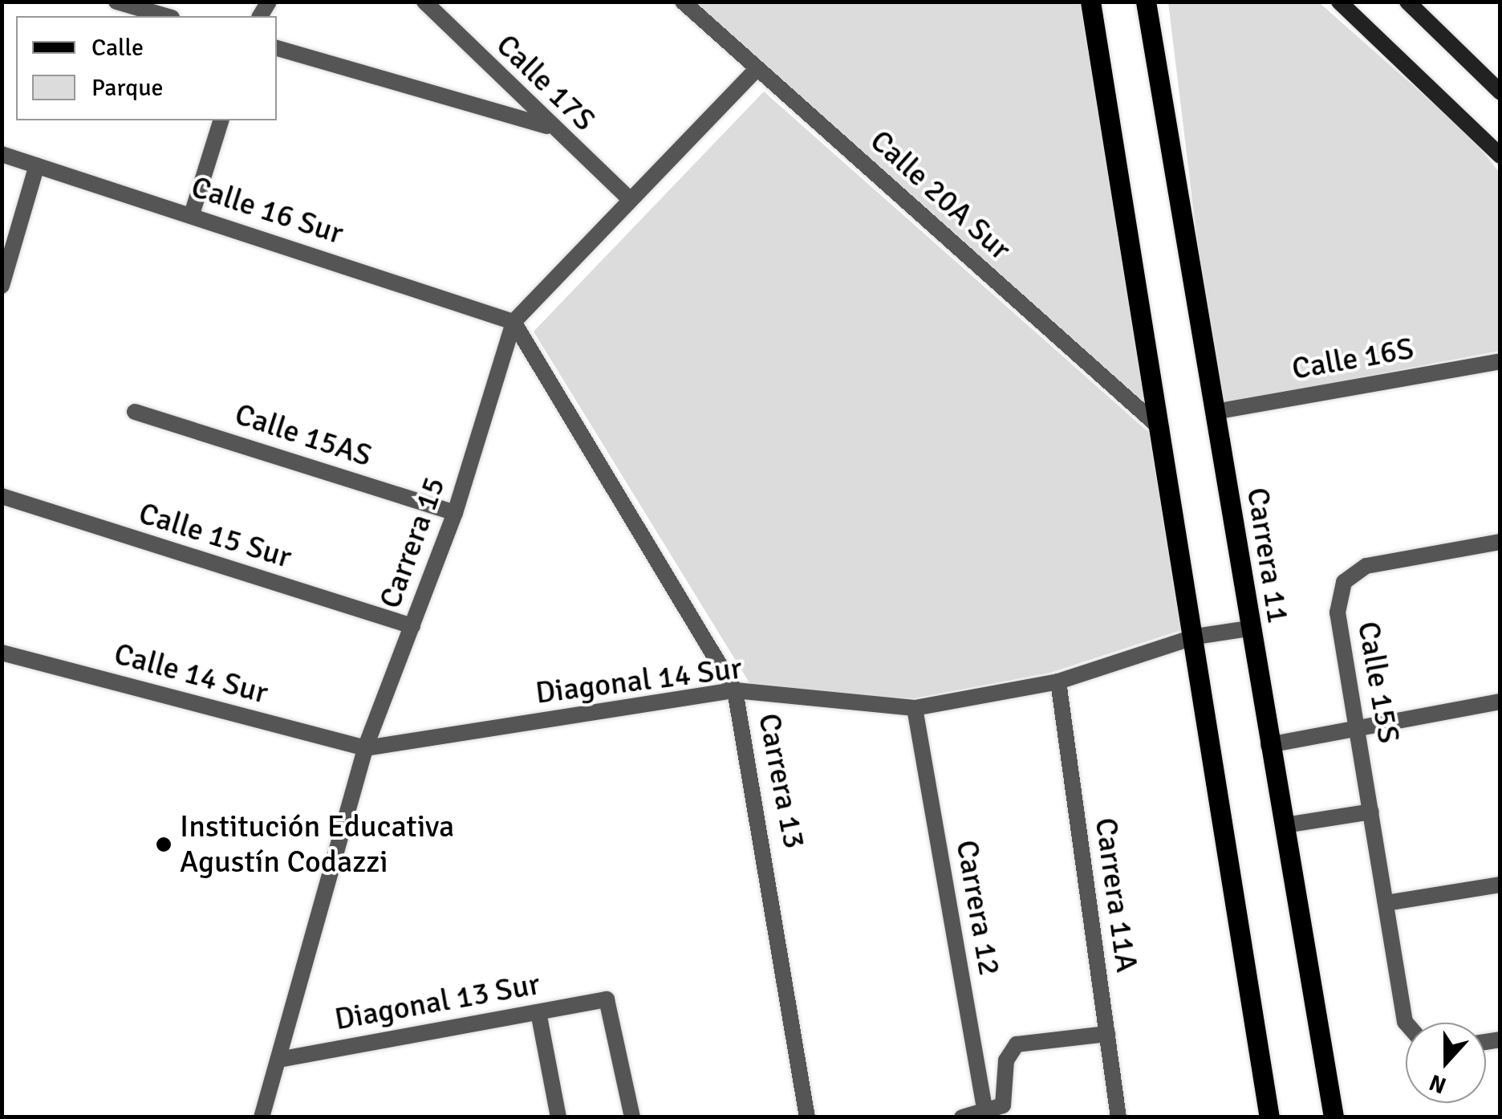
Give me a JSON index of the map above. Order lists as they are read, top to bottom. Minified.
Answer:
{"streets":{"main road":["Carrera 11"],"street":["Calle 17S","Calle 20A Sur","Calle 16 Sur","Calle 16S","Calle 15AS","Calle 15 Sur","Carrera 15","Calle 14 Sur","Diagonal 14 Sur","Calle 15S","Carrera 13","Carrera 11A","Carrera 12","Diagonal 13 Sur"]},"crossings":[["Calle 17S","Carrera 15"],["Calle 20A Sur","Carrera 15"],["Calle 16 Sur","Carrera 15"],["Calle 16 Sur","Carrera 13"],["Calle 16S","Carrera 11"],["Calle 15AS","Carrera 15"],["Calle 15 Sur","Carrera 15"],["Carrera 15","Calle 14 Sur"],["Carrera 15","Diagonal 14 Sur"],["Carrera 15","Carrera 13"],["Carrera 15","Diagonal 13 Sur"],["Carrera 11","Diagonal 14 Sur"],["Calle 14 Sur","Diagonal 14 Sur"],["Diagonal 14 Sur","Carrera 13"],["Diagonal 14 Sur","Carrera 11A"],["Diagonal 14 Sur","Carrera 12"]],"places":["Institución Educativa Agustín Codazzi"],"legend":["Calle","Parque"],"north":"bottom"}
